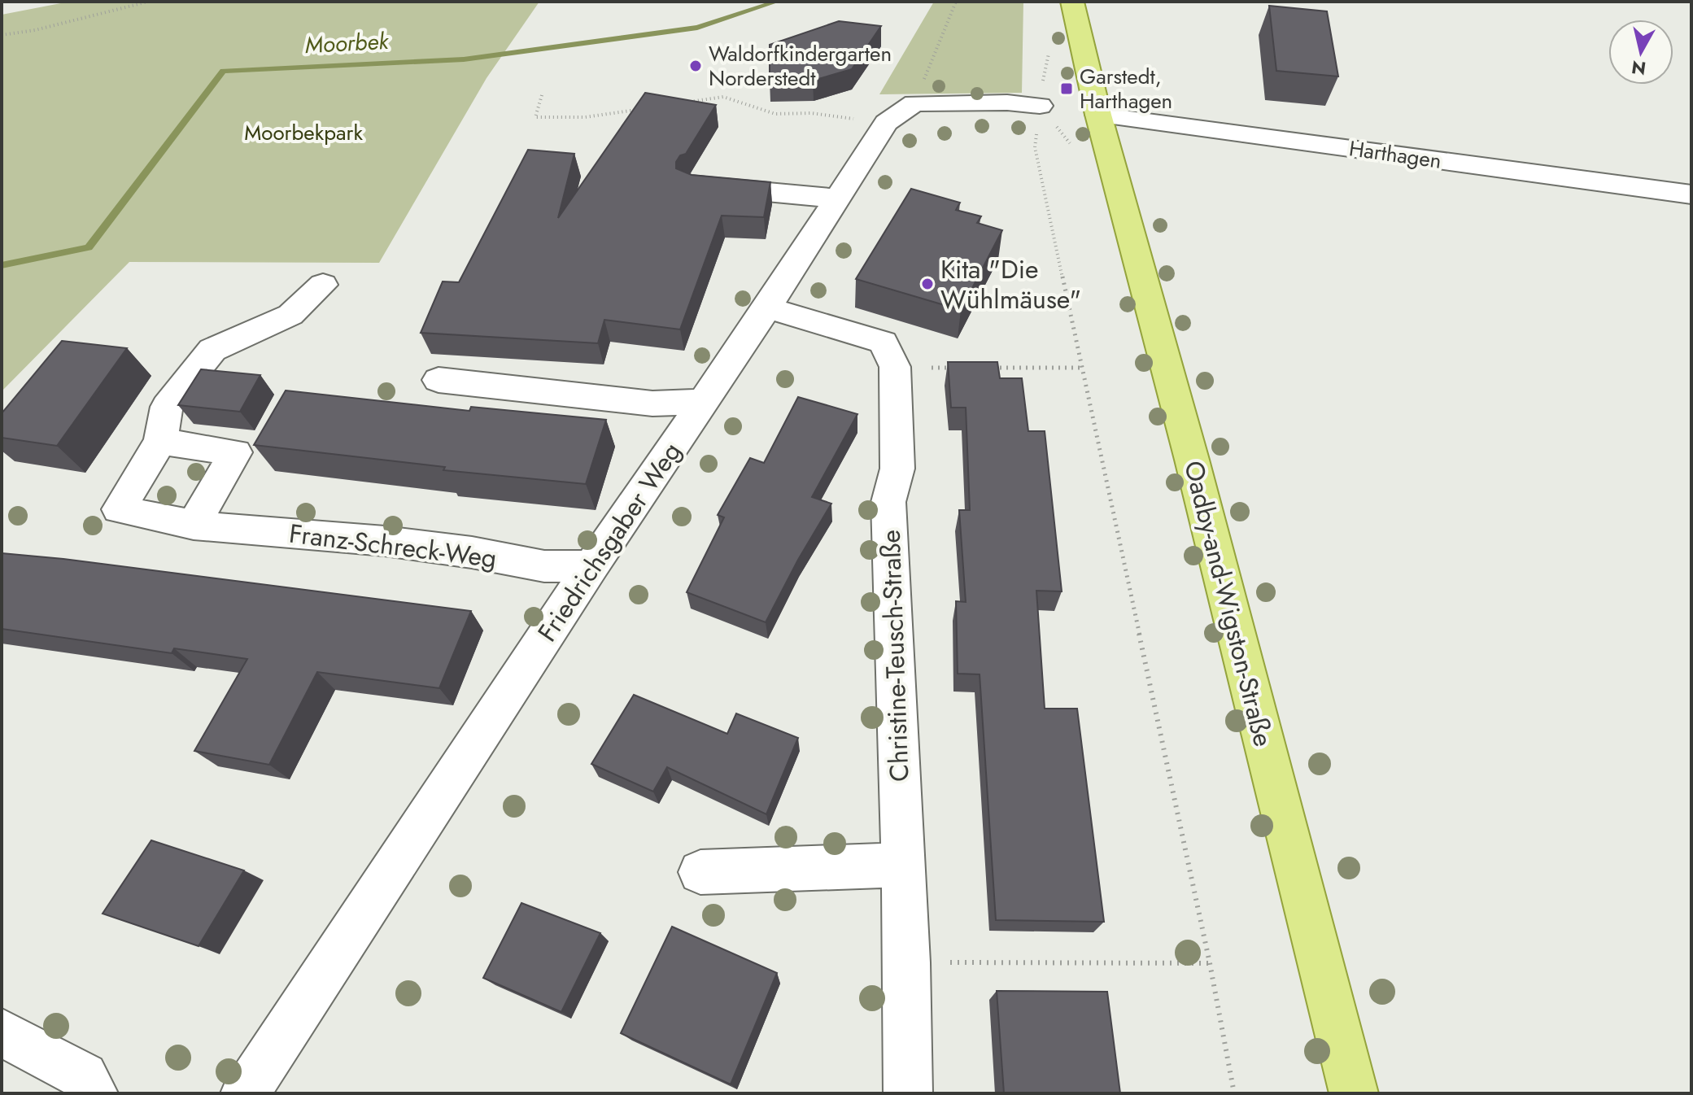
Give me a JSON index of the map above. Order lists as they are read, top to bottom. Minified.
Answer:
{"streets":{"main road":["Oadby-and-Wigston-Straße"],"street":["Harthagen","Friedrichsgaber Weg","Franz-Schreck-Weg","Christine-Teusch-Straße"]},"crossings":[["Harthagen","Oadby-and-Wigston-Straße"],["Friedrichsgaber Weg","Franz-Schreck-Weg"]],"water":["Moorbek"],"parks":["Moorbekpark"],"places":{"other":["Waldorfkindergarten Norderstedt","Kita \"Die Wühlmäuse\""],"transit":["Garstedt, Harthagen"]},"north":"bottom"}
